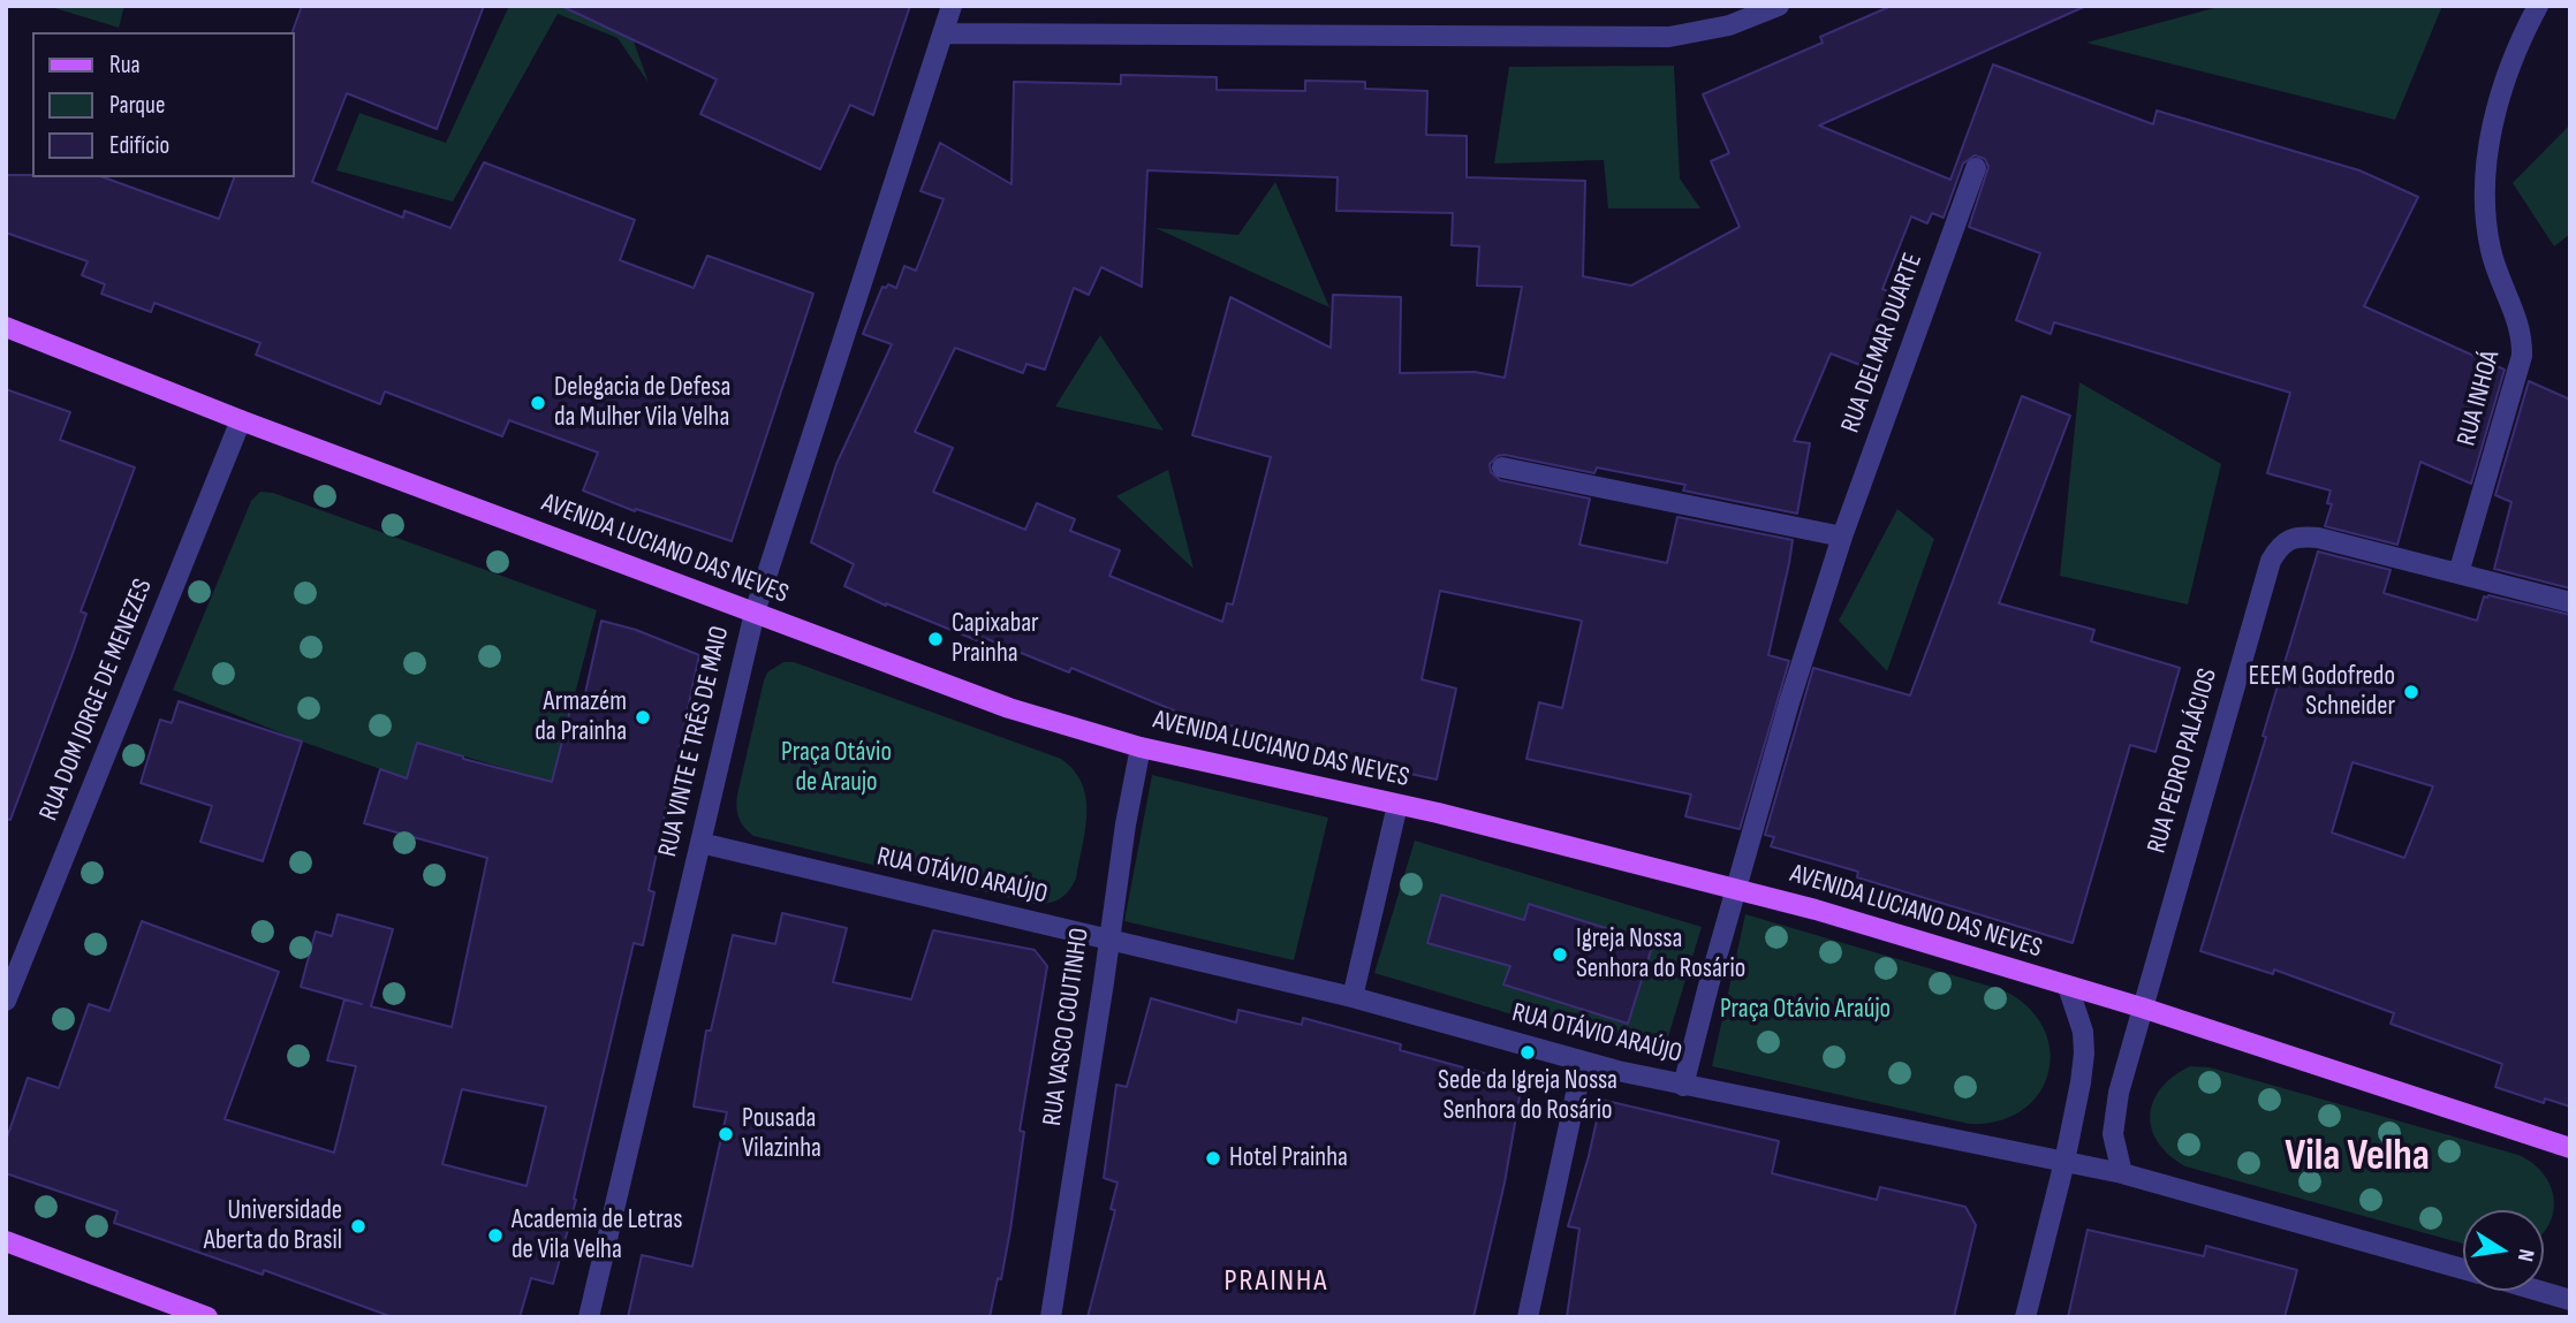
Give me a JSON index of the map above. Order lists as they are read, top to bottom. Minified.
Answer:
{"streets":{"main road":["AVENIDA LUCIANO DAS NEVES"],"street":["RUA DELMAR DUARTE","RUA INHOÁ","RUA DOM JORGE DE MENEZES","RUA VINTE E TRÊS DE MAIO","RUA PEDRO PALÁCIOS","RUA OTÁVIO ARAÚJO","RUA VASCO COUTINHO"]},"crossings":[["RUA DELMAR DUARTE","AVENIDA LUCIANO DAS NEVES"],["RUA DELMAR DUARTE","RUA OTÁVIO ARAÚJO"],["RUA INHOÁ","RUA PEDRO PALÁCIOS"],["AVENIDA LUCIANO DAS NEVES","RUA DOM JORGE DE MENEZES"],["AVENIDA LUCIANO DAS NEVES","RUA VINTE E TRÊS DE MAIO"],["AVENIDA LUCIANO DAS NEVES","RUA PEDRO PALÁCIOS"],["AVENIDA LUCIANO DAS NEVES","RUA VASCO COUTINHO"],["RUA VINTE E TRÊS DE MAIO","RUA OTÁVIO ARAÚJO"],["RUA PEDRO PALÁCIOS","RUA OTÁVIO ARAÚJO"],["RUA OTÁVIO ARAÚJO","RUA VASCO COUTINHO"]],"districts":["Vila Velha","PRAINHA"],"parks":["Praça Otávio de Araujo","Praça Otávio Araújo"],"places":["Delegacia de Defesa da Mulher Vila Velha","Capixabar Prainha","EEEM Godofredo Schneider","Armazém da Prainha","Igreja Nossa Senhora do Rosário","Sede da Igreja Nossa Senhora do Rosário","Pousada Vilazinha","Hotel Prainha","Universidade Aberta do Brasil","Academia de Letras de Vila Velha"],"legend":["Rua","Parque","Edifício"],"north":"right"}
